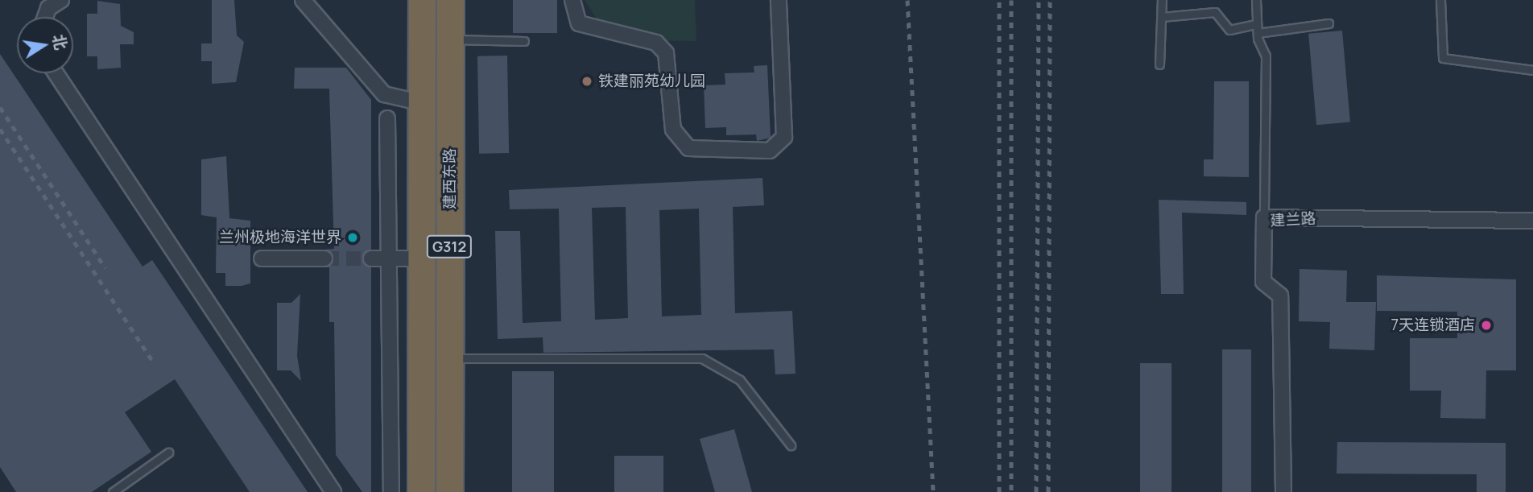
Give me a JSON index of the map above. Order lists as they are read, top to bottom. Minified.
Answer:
{"streets":{"highway":["建西东路","G312"],"street":["建兰路"]},"places":["铁建丽苑幼儿园","兰州极地海洋世界","7天连锁酒店"],"north":"right"}
